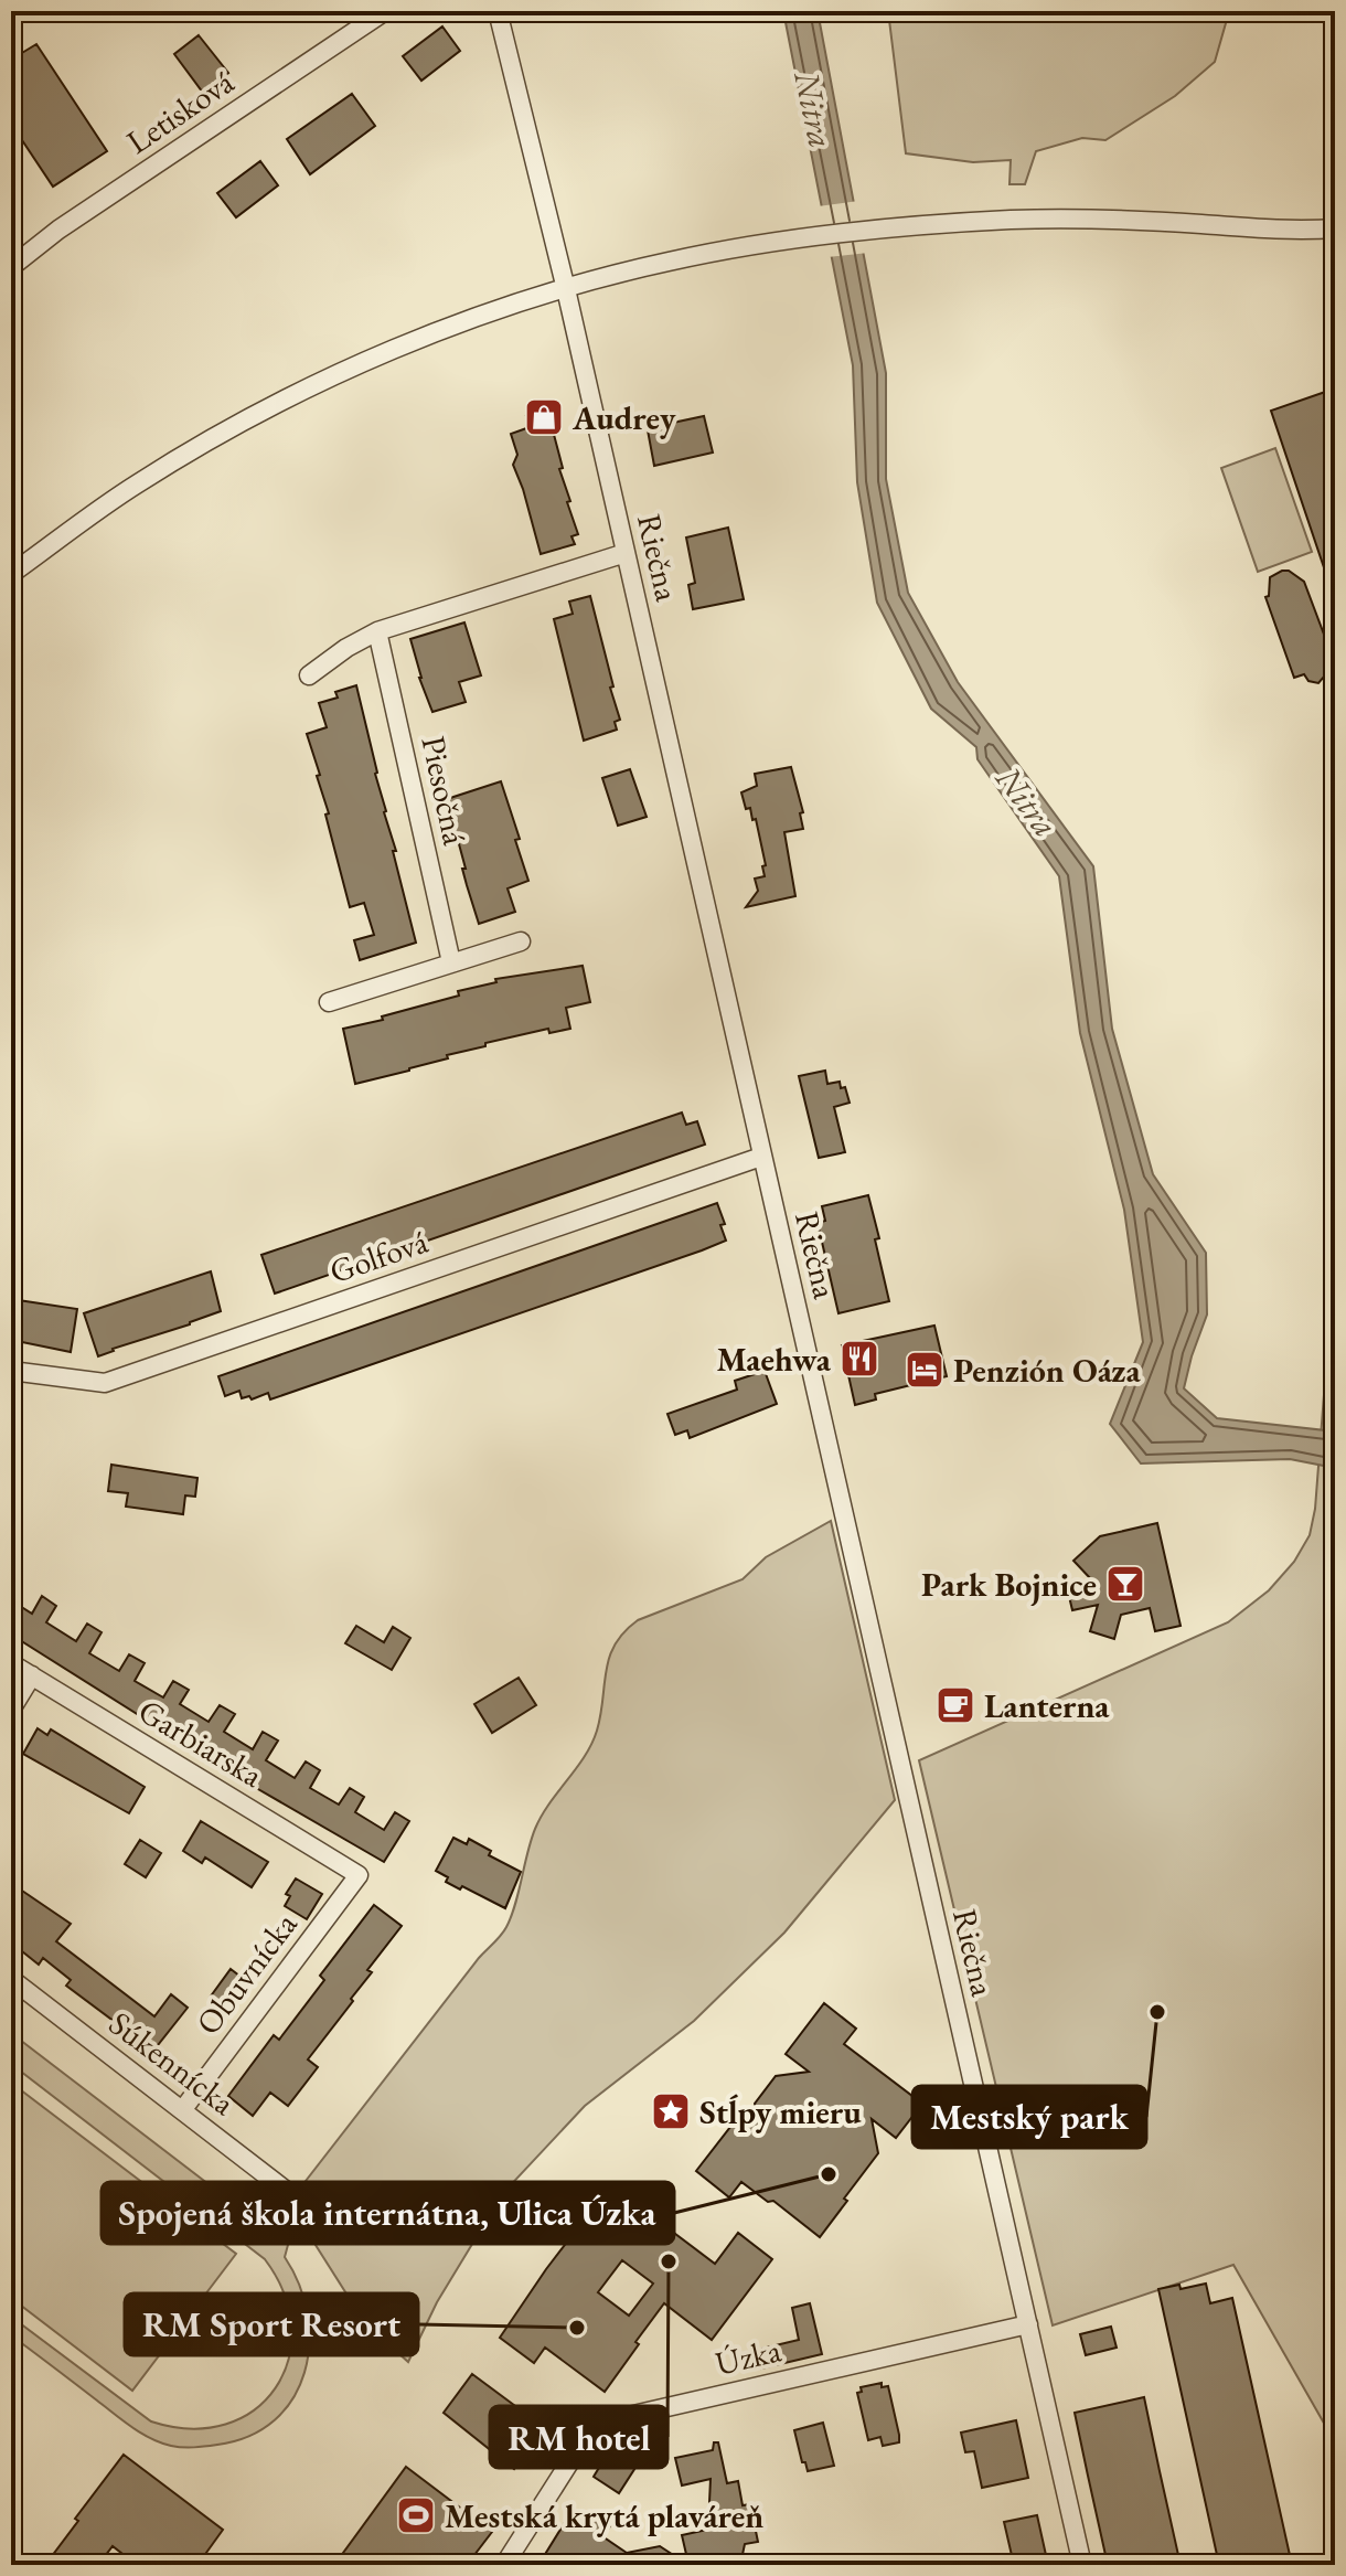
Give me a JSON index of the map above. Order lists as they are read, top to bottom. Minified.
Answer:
{"streets":{"street":["Letisková","Riečna","Piesočná","Golfová","Garbiarska","Obuvnícka","Súkennícka","Úzka"]},"crossings":[["Riečna","Golfová"],["Riečna","Úzka"],["Garbiarska","Obuvnícka"],["Obuvnícka","Súkennícka"]],"water":["Nitra"],"places":{"shop":["Audrey"],"restaurant":["Maehwa"],"hotel":["Penzión Oáza"],"bar":["Park Bojnice"],"cafe":["Lanterna"],"other":["Mestský park","Spojená škola internátna, Ulica Úzka","RM hotel","RM Sport Resort"],"place":["Stĺpy mieru"],"sports":["Mestská krytá plaváreň"]}}
